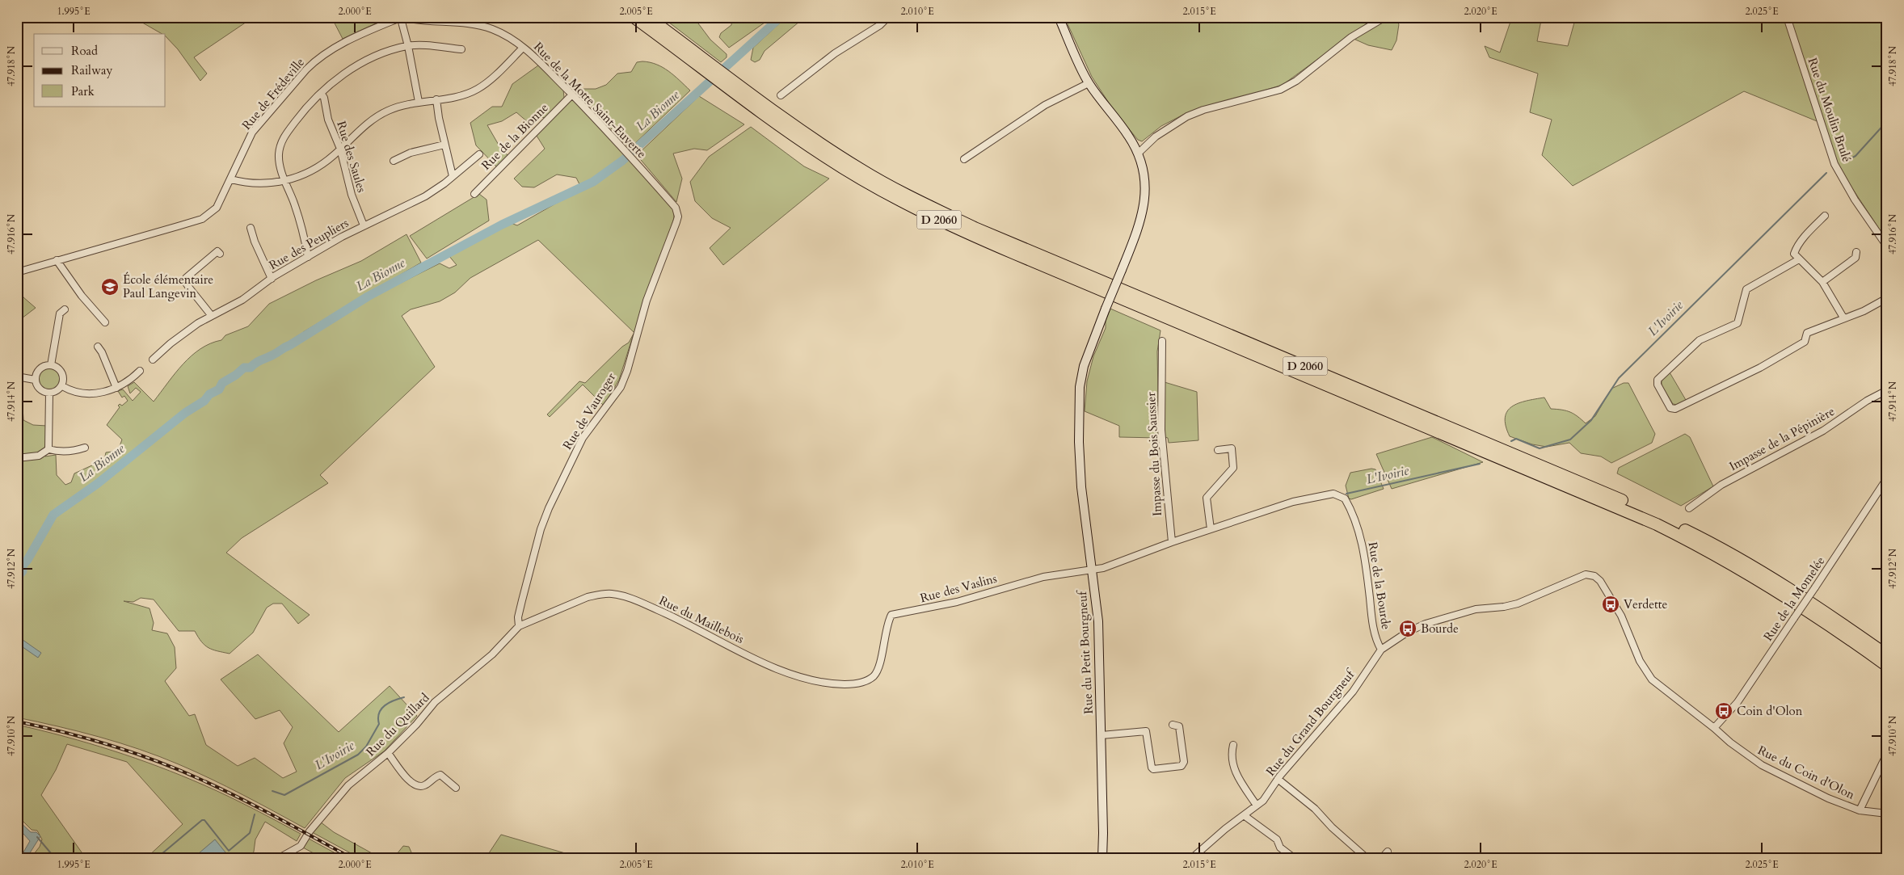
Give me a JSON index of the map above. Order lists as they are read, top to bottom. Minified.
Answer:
{"streets":{"highway":["D 2060"],"street":["Rue de Frédeville","Rue de la Motte Saint-Euverte","Rue du Moulin Brulé","Rue de la Bionne","Rue des Saules","Rue des Peupliers","Rue de Vauroger","Impasse de la Pépinière","Impasse du Bois Saussier","Rue de la Bourde","Rue des Vaslins","Rue de la Momelée","Rue du Maillebois","Rue du Petit Bourgneuf","Rue du Grand Bourgneuf","Rue du Quillard","Rue du Coin d'Olon"]},"crossings":[["Rue de Frédeville","Rue de la Motte Saint-Euverte"],["Rue de la Motte Saint-Euverte","Rue de la Bionne"],["Rue de la Motte Saint-Euverte","Rue de Vauroger"],["Rue des Saules","Rue des Peupliers"],["Rue de Vauroger","Rue du Maillebois"],["Rue de Vauroger","Rue du Quillard"],["Rue de la Bourde","Rue du Grand Bourgneuf"],["Rue des Vaslins","Rue du Maillebois"],["Rue des Vaslins","Rue du Petit Bourgneuf"],["Rue de la Momelée","Rue du Coin d'Olon"],["Rue du Maillebois","Rue du Quillard"],["Rue du Grand Bourgneuf","Rue du Coin d'Olon"]],"water":["La Bionne","L'Ivoirie"],"places":{"school or university":["École élémentaire Paul Langevin"],"bus stop":["Verdette","Bourde","Coin d'Olon"]},"legend":["Road","Railway","Park"],"coordinates":["1.995°E","2.000°E","2.005°E","2.010°E","2.015°E","2.020°E","2.025°E","47.918°N","47.916°N","47.914°N","47.912°N","47.910°N"]}
